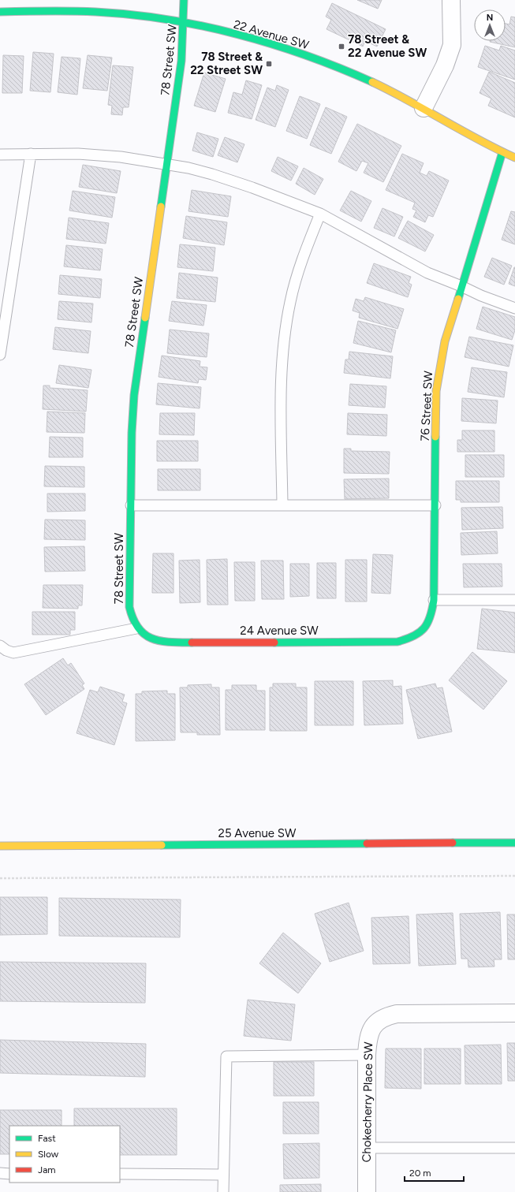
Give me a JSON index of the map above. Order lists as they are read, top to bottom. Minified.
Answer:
{"streets":{"street":["22 Avenue SW","78 Street SW","76 Street SW","24 Avenue SW","25 Avenue SW","Chokecherry Place SW"]},"crossings":[["22 Avenue SW","78 Street SW"],["22 Avenue SW","76 Street SW"],["78 Street SW","24 Avenue SW"],["76 Street SW","24 Avenue SW"]],"places":{"transit":["78 Street & 22 Avenue SW","78 Street & 22 Street SW"]},"legend":["Fast","Slow","Jam"],"scale_bar":"20 m","north":"top"}
